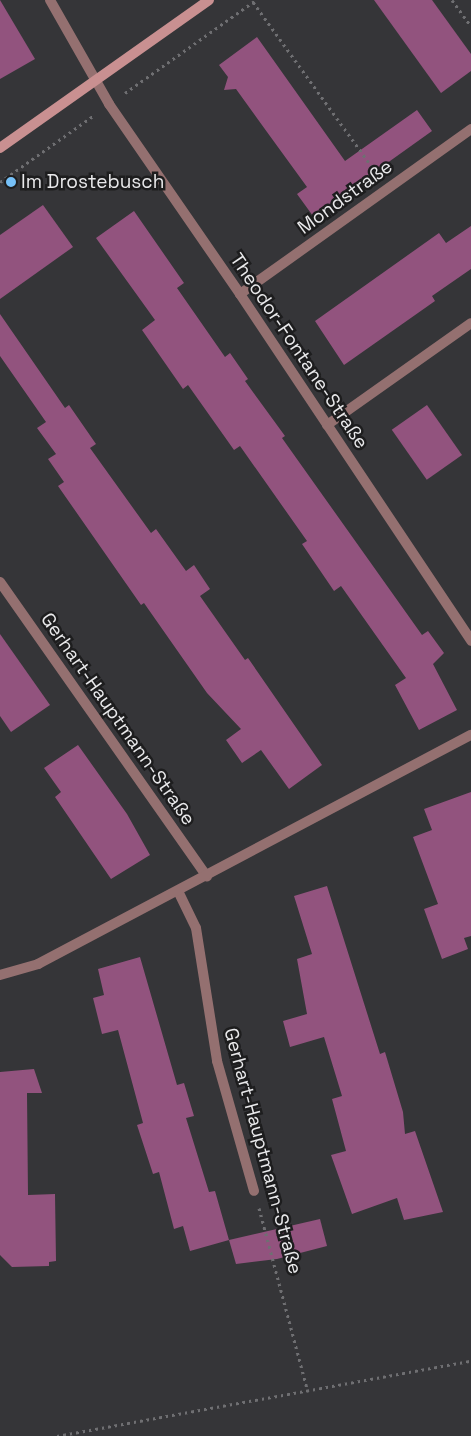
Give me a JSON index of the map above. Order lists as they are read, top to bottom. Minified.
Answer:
{"streets":{"street":["Mondstraße","Theodor-Fontane-Straße","Gerhart-Hauptmann-Straße"]},"crossings":[["Mondstraße","Theodor-Fontane-Straße"]],"places":["Im Drostebusch"]}
